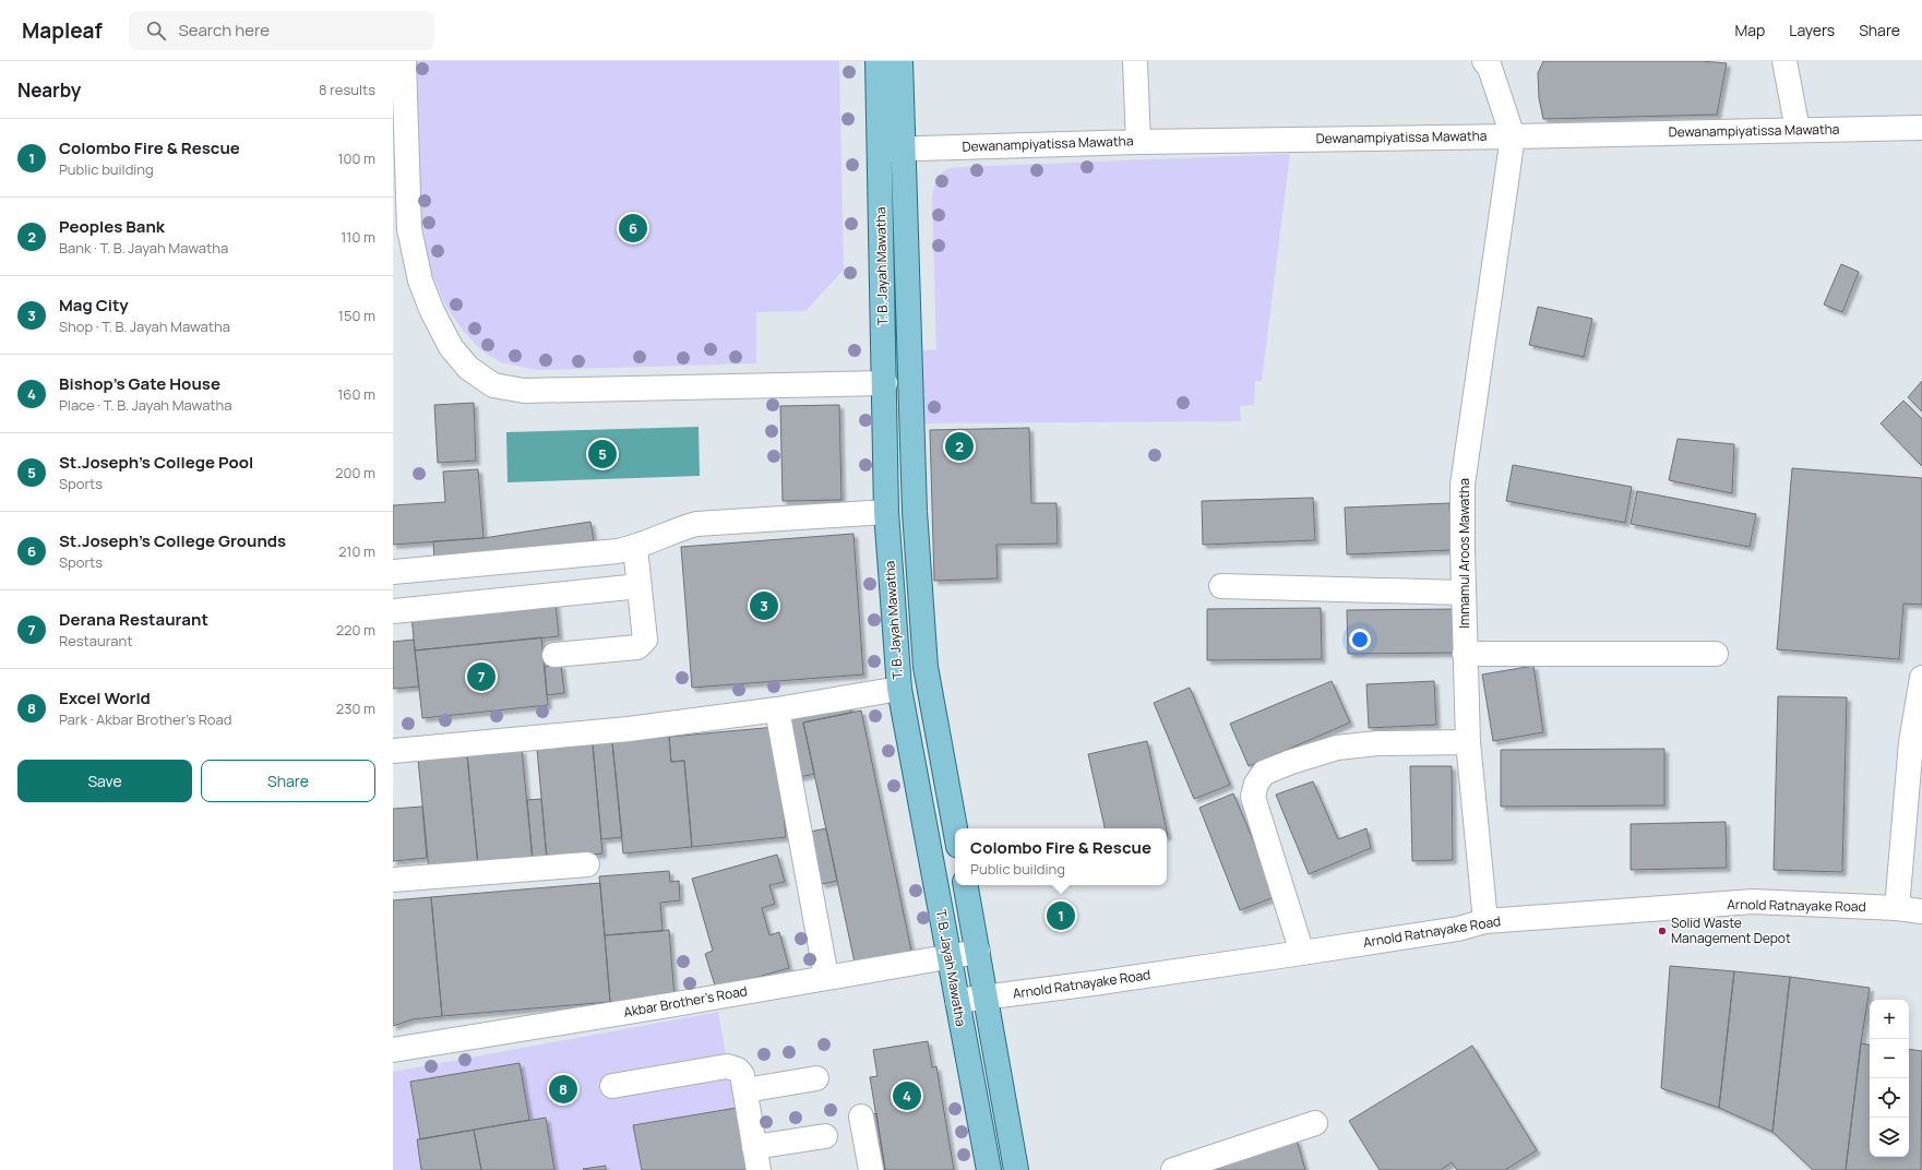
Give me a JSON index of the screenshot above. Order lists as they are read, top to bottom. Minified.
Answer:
{"streets":{"main road":["T. B. Jayah Mawatha"],"street":["Dewanampiyatissa Mawatha","Immamul Aroos Mawatha","Arnold Ratnayake Road","Akbar Brother's Road"]},"crossings":[["Dewanampiyatissa Mawatha","T. B. Jayah Mawatha"],["Dewanampiyatissa Mawatha","Immamul Aroos Mawatha"],["T. B. Jayah Mawatha","Arnold Ratnayake Road"],["T. B. Jayah Mawatha","Akbar Brother's Road"],["Immamul Aroos Mawatha","Arnold Ratnayake Road"]],"places":["Solid Waste Management Depot"],"page":{"header":"Mapleaf","search":"Search here","nav":["Map","Layers","Share"],"heading":["Nearby","8 results"],"list":[{"mark":"1","name":"Colombo Fire & Rescue","note":"Public building","value":"100 m"},{"mark":"2","name":"Peoples Bank","note":"Bank · T. B. Jayah Mawatha","value":"110 m"},{"mark":"3","name":"Mag City","note":"Shop · T. B. Jayah Mawatha","value":"150 m"},{"mark":"4","name":"Bishop's Gate House","note":"Place · T. B. Jayah Mawatha","value":"160 m"},{"mark":"5","name":"St.Joseph's College Pool","note":"Sports","value":"200 m"},{"mark":"6","name":"St.Joseph's College Grounds","note":"Sports","value":"210 m"},{"mark":"7","name":"Derana Restaurant","note":"Restaurant","value":"220 m"},{"mark":"8","name":"Excel World","note":"Park · Akbar Brother's Road","value":"230 m"}],"pins":["6","2","5","3","7","1","8","4"],"buttons":["Save","Share"],"popup":["Colombo Fire & Rescue","Public building"],"map_buttons":["+","−"]}}
